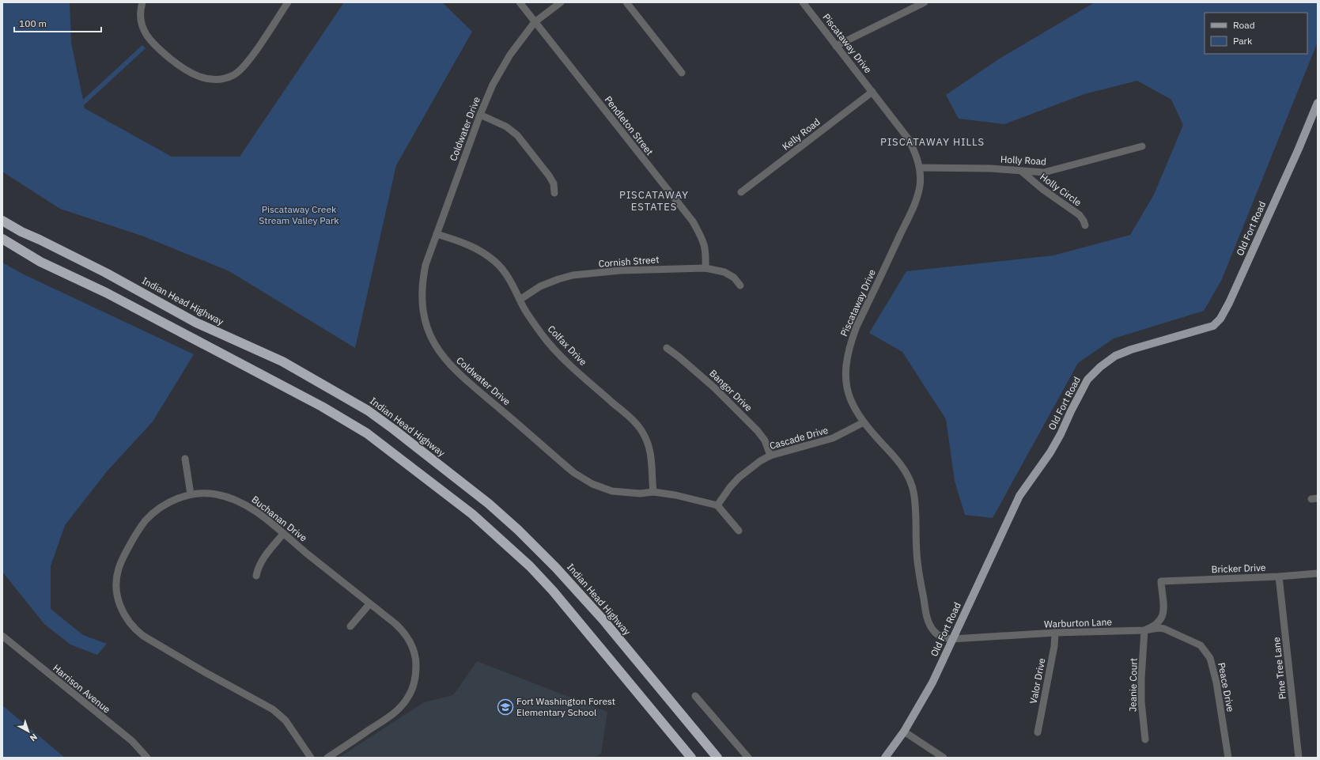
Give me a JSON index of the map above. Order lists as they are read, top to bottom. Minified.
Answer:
{"streets":{"highway":["Indian Head Highway"],"main road":["Old Fort Road"],"street":["Piscataway Drive","Pendleton Street","Coldwater Drive","Kelly Road","Holly Road","Holly Circle","Cornish Street","Colfax Drive","Bangor Drive","Cascade Drive","Buchanan Drive","Bricker Drive","Warburton Lane","Pine Tree Lane","Valor Drive","Jeanie Court","Peace Drive","Harrison Avenue"]},"crossings":[["Piscataway Drive","Kelly Road"],["Piscataway Drive","Holly Road"],["Piscataway Drive","Old Fort Road"],["Piscataway Drive","Cascade Drive"],["Piscataway Drive","Warburton Lane"],["Pendleton Street","Coldwater Drive"],["Pendleton Street","Cornish Street"],["Coldwater Drive","Colfax Drive"],["Coldwater Drive","Cascade Drive"],["Holly Road","Holly Circle"],["Old Fort Road","Warburton Lane"],["Cornish Street","Colfax Drive"],["Bangor Drive","Cascade Drive"],["Bricker Drive","Warburton Lane"],["Bricker Drive","Pine Tree Lane"],["Warburton Lane","Valor Drive"],["Warburton Lane","Jeanie Court"],["Warburton Lane","Peace Drive"],["Jeanie Court","Peace Drive"]],"districts":["PISCATAWAY HILLS","PISCATAWAY ESTATES"],"parks":["Piscataway Creek Stream Valley Park"],"places":{"school or university":["Fort Washington Forest Elementary School"]},"legend":["Road","Park"],"scale_bar":"100 m","north":"bottom right"}
